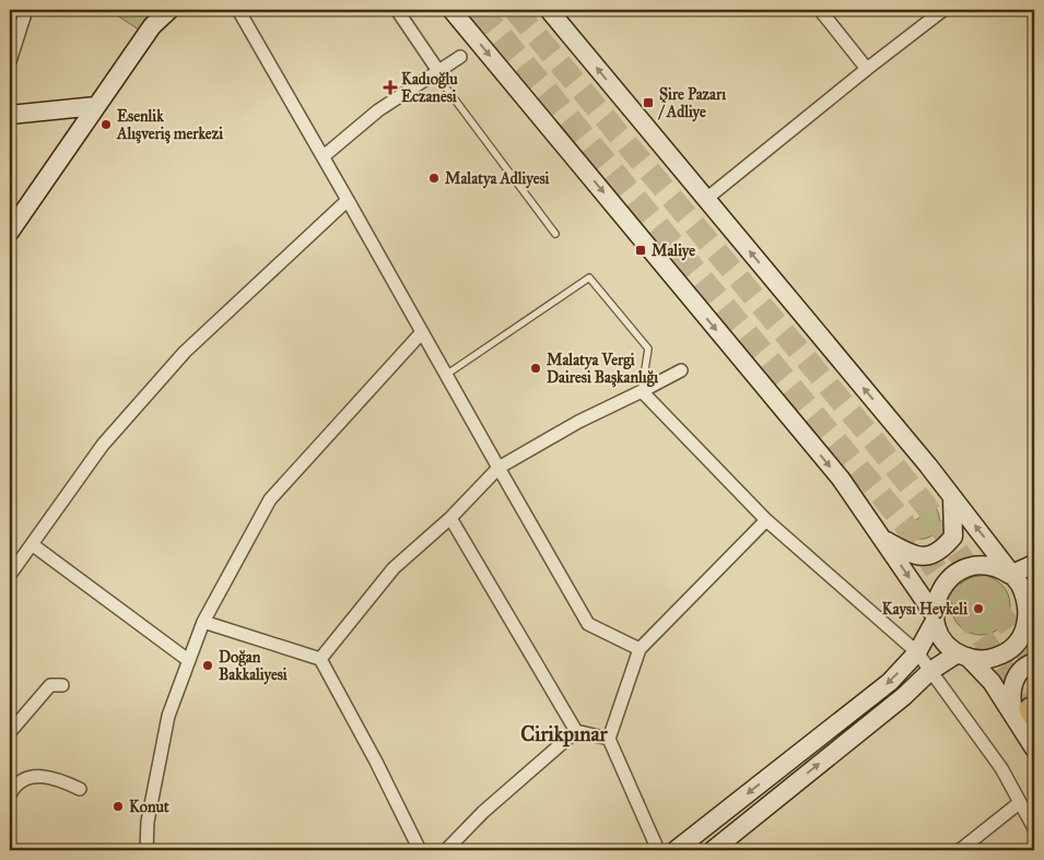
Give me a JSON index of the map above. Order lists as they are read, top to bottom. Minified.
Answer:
{"districts":["Cirikpınar"],"places":{"health":["Kadıoğlu Eczanesi"],"transit":["Şire Pazarı / Adliye","Maliye"],"other":["Esenlik Alışveriş merkezi","Malatya Adliyesi","Malatya Vergi Dairesi Başkanlığı","Kaysı Heykeli","Doğan Bakkaliyesi","Konut"]}}
